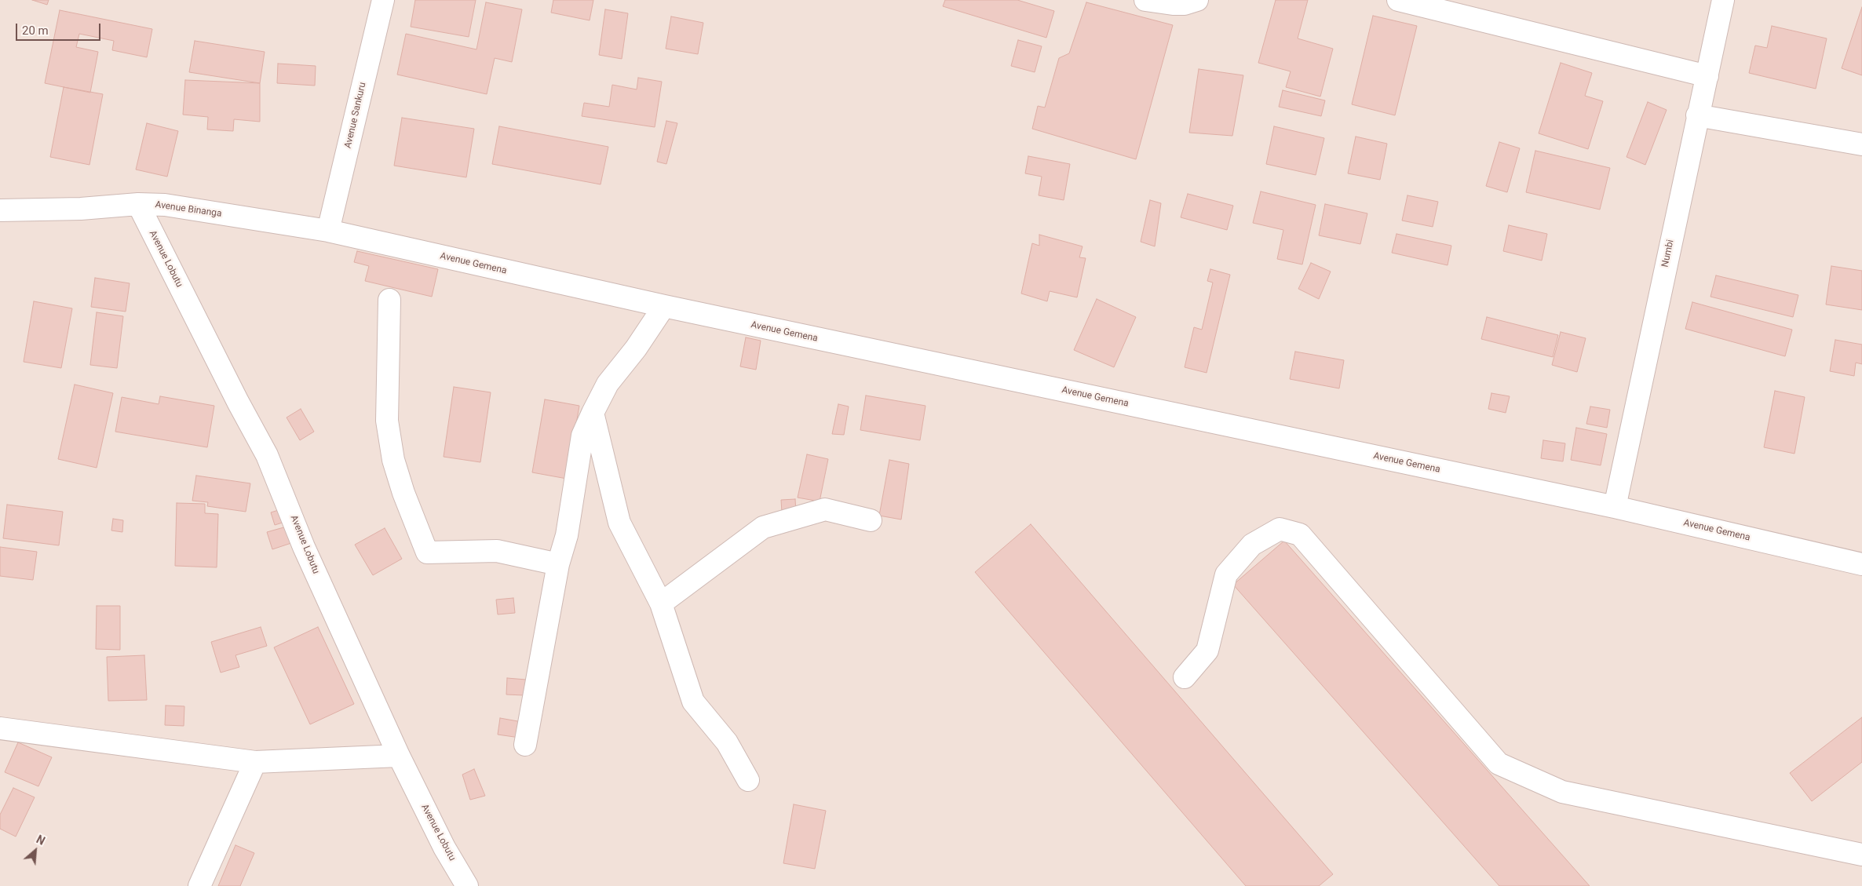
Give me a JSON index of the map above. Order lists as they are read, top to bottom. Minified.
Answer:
{"streets":{"street":["Avenue Sankuru","Avenue Binanga","Numbi","Avenue Lobutu","Avenue Gemena"]},"crossings":[["Avenue Sankuru","Avenue Binanga"],["Avenue Sankuru","Avenue Gemena"],["Avenue Binanga","Avenue Lobutu"],["Avenue Binanga","Avenue Gemena"],["Numbi","Avenue Gemena"]],"scale_bar":"20 m","north":"top right"}
